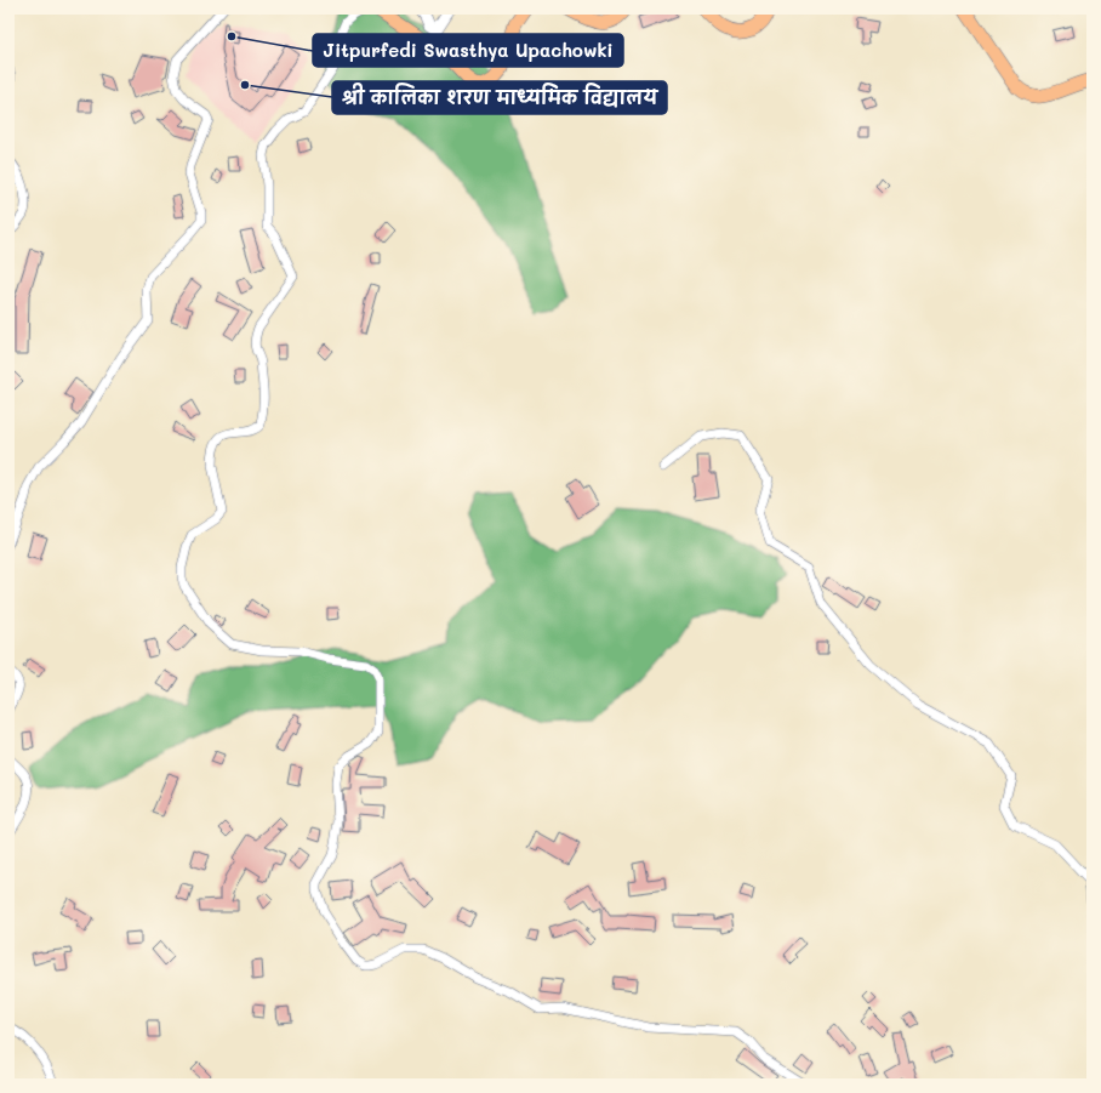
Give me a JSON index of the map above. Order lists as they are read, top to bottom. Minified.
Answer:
{"places":["Jitpurfedi Swasthya Upachowki","श्री कालिका शरण माध्यमिक विद्यालय"]}
